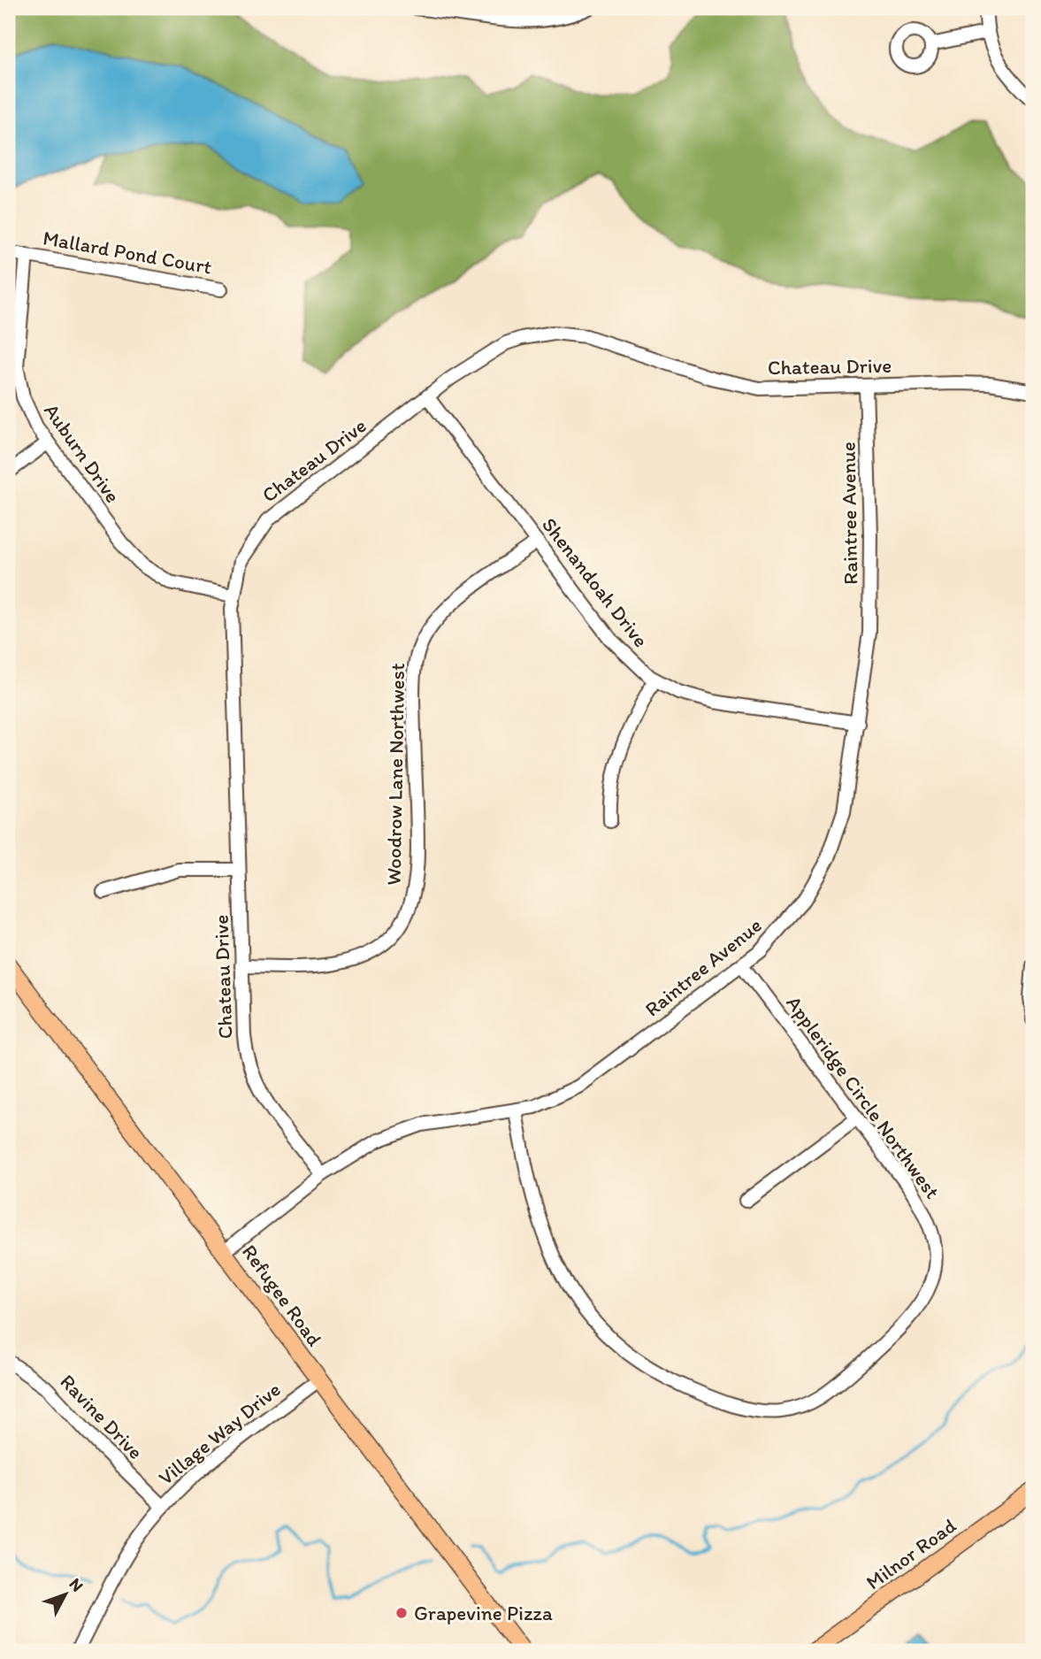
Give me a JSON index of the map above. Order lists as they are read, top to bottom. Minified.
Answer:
{"streets":{"main road":["Refugee Road","Milnor Road"],"street":["Mallard Pond Court","Chateau Drive","Auburn Drive","Raintree Avenue","Shenandoah Drive","Woodrow Lane Northwest","Appleridge Circle Northwest","Ravine Drive","Village Way Drive"]},"crossings":[["Mallard Pond Court","Auburn Drive"],["Chateau Drive","Auburn Drive"],["Chateau Drive","Raintree Avenue"],["Chateau Drive","Shenandoah Drive"],["Chateau Drive","Woodrow Lane Northwest"],["Raintree Avenue","Shenandoah Drive"],["Raintree Avenue","Appleridge Circle Northwest"],["Raintree Avenue","Refugee Road"],["Shenandoah Drive","Woodrow Lane Northwest"],["Refugee Road","Village Way Drive"],["Ravine Drive","Village Way Drive"]],"places":["Grapevine Pizza"],"north":"top right"}
